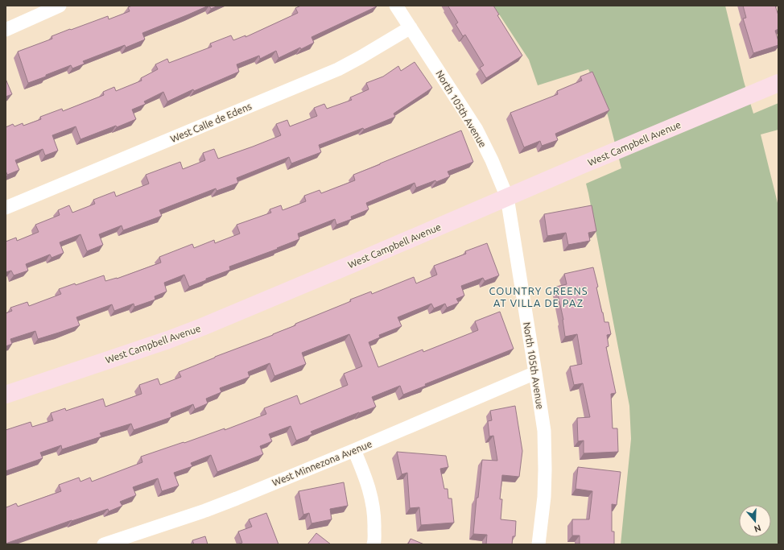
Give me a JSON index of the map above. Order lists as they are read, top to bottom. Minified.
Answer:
{"streets":{"street":["North 105th Avenue","West Calle de Edens","West Campbell Avenue","West Minnezona Avenue"]},"crossings":[["North 105th Avenue","West Calle de Edens"],["North 105th Avenue","West Campbell Avenue"],["North 105th Avenue","West Minnezona Avenue"]],"districts":["COUNTRY GREENS AT VILLA DE PAZ"],"north":"bottom"}
